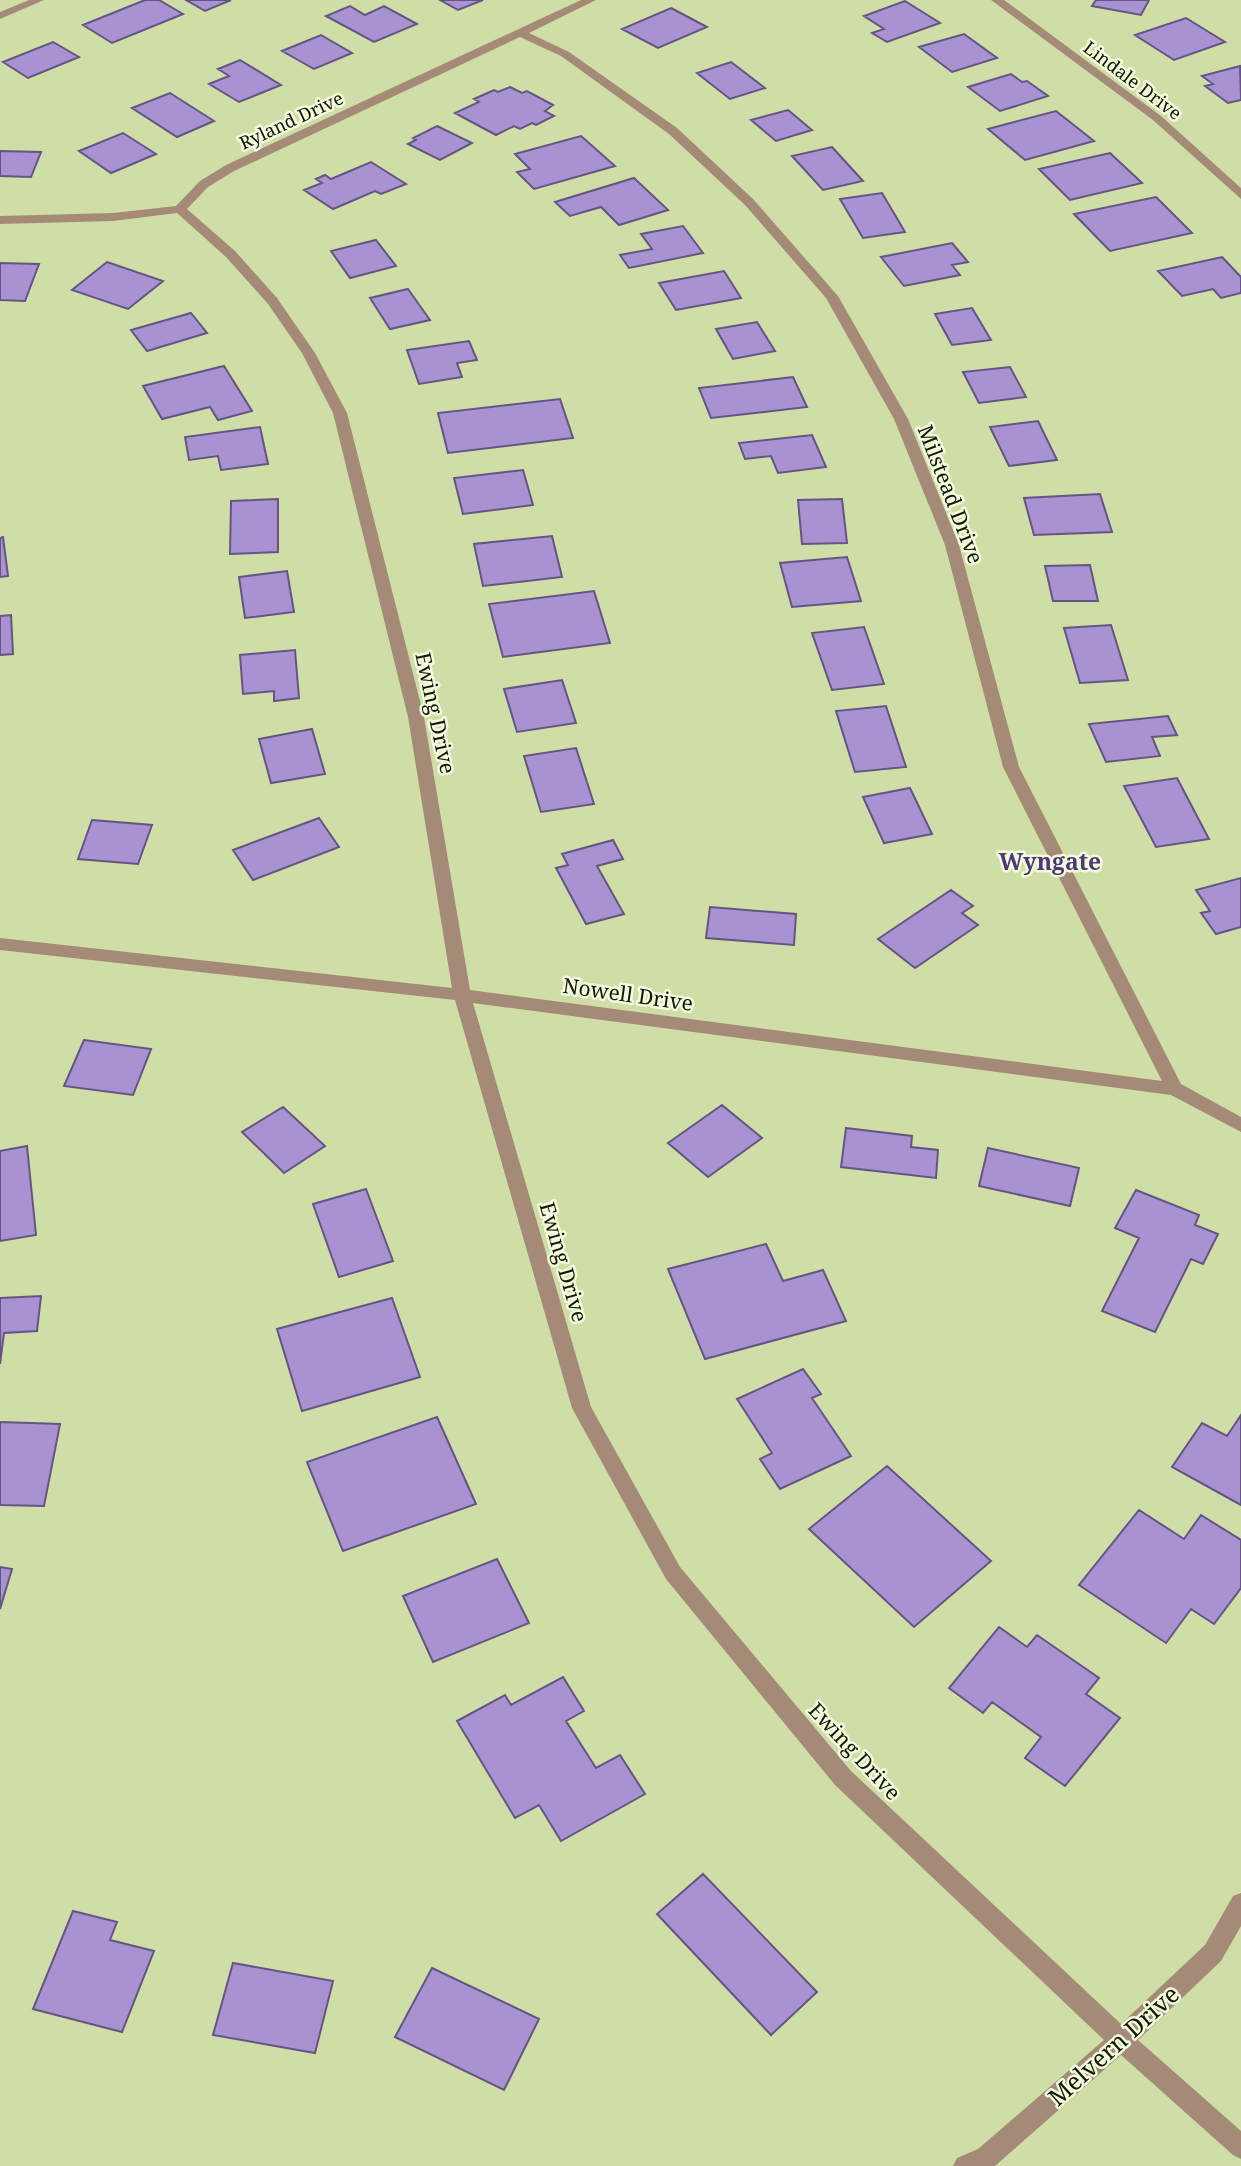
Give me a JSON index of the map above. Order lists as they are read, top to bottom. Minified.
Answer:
{"streets":{"street":["Lindale Drive","Ryland Drive","Milstead Drive","Ewing Drive","Nowell Drive","Melvern Drive"]},"crossings":[["Ryland Drive","Milstead Drive"],["Ryland Drive","Ewing Drive"],["Milstead Drive","Nowell Drive"],["Ewing Drive","Nowell Drive"],["Ewing Drive","Melvern Drive"]],"districts":["Wyngate"]}
